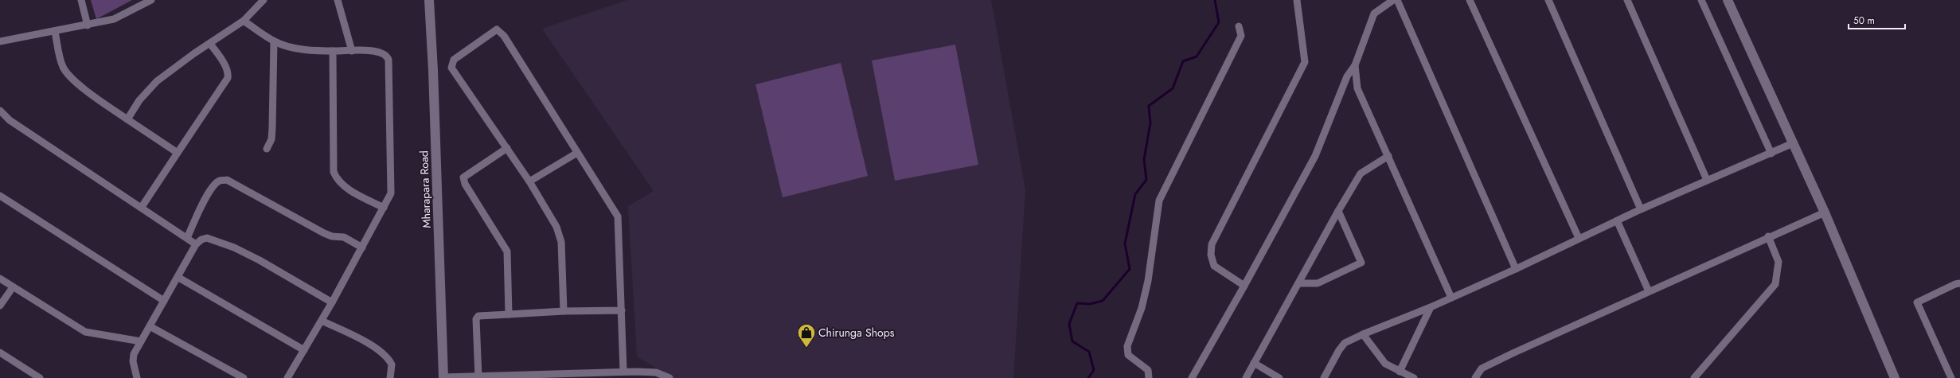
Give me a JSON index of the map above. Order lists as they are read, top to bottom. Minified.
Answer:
{"streets":{"street":["Mharapara Road"]},"places":{"shop":["Chirunga Shops"]},"scale_bar":"50 m"}
